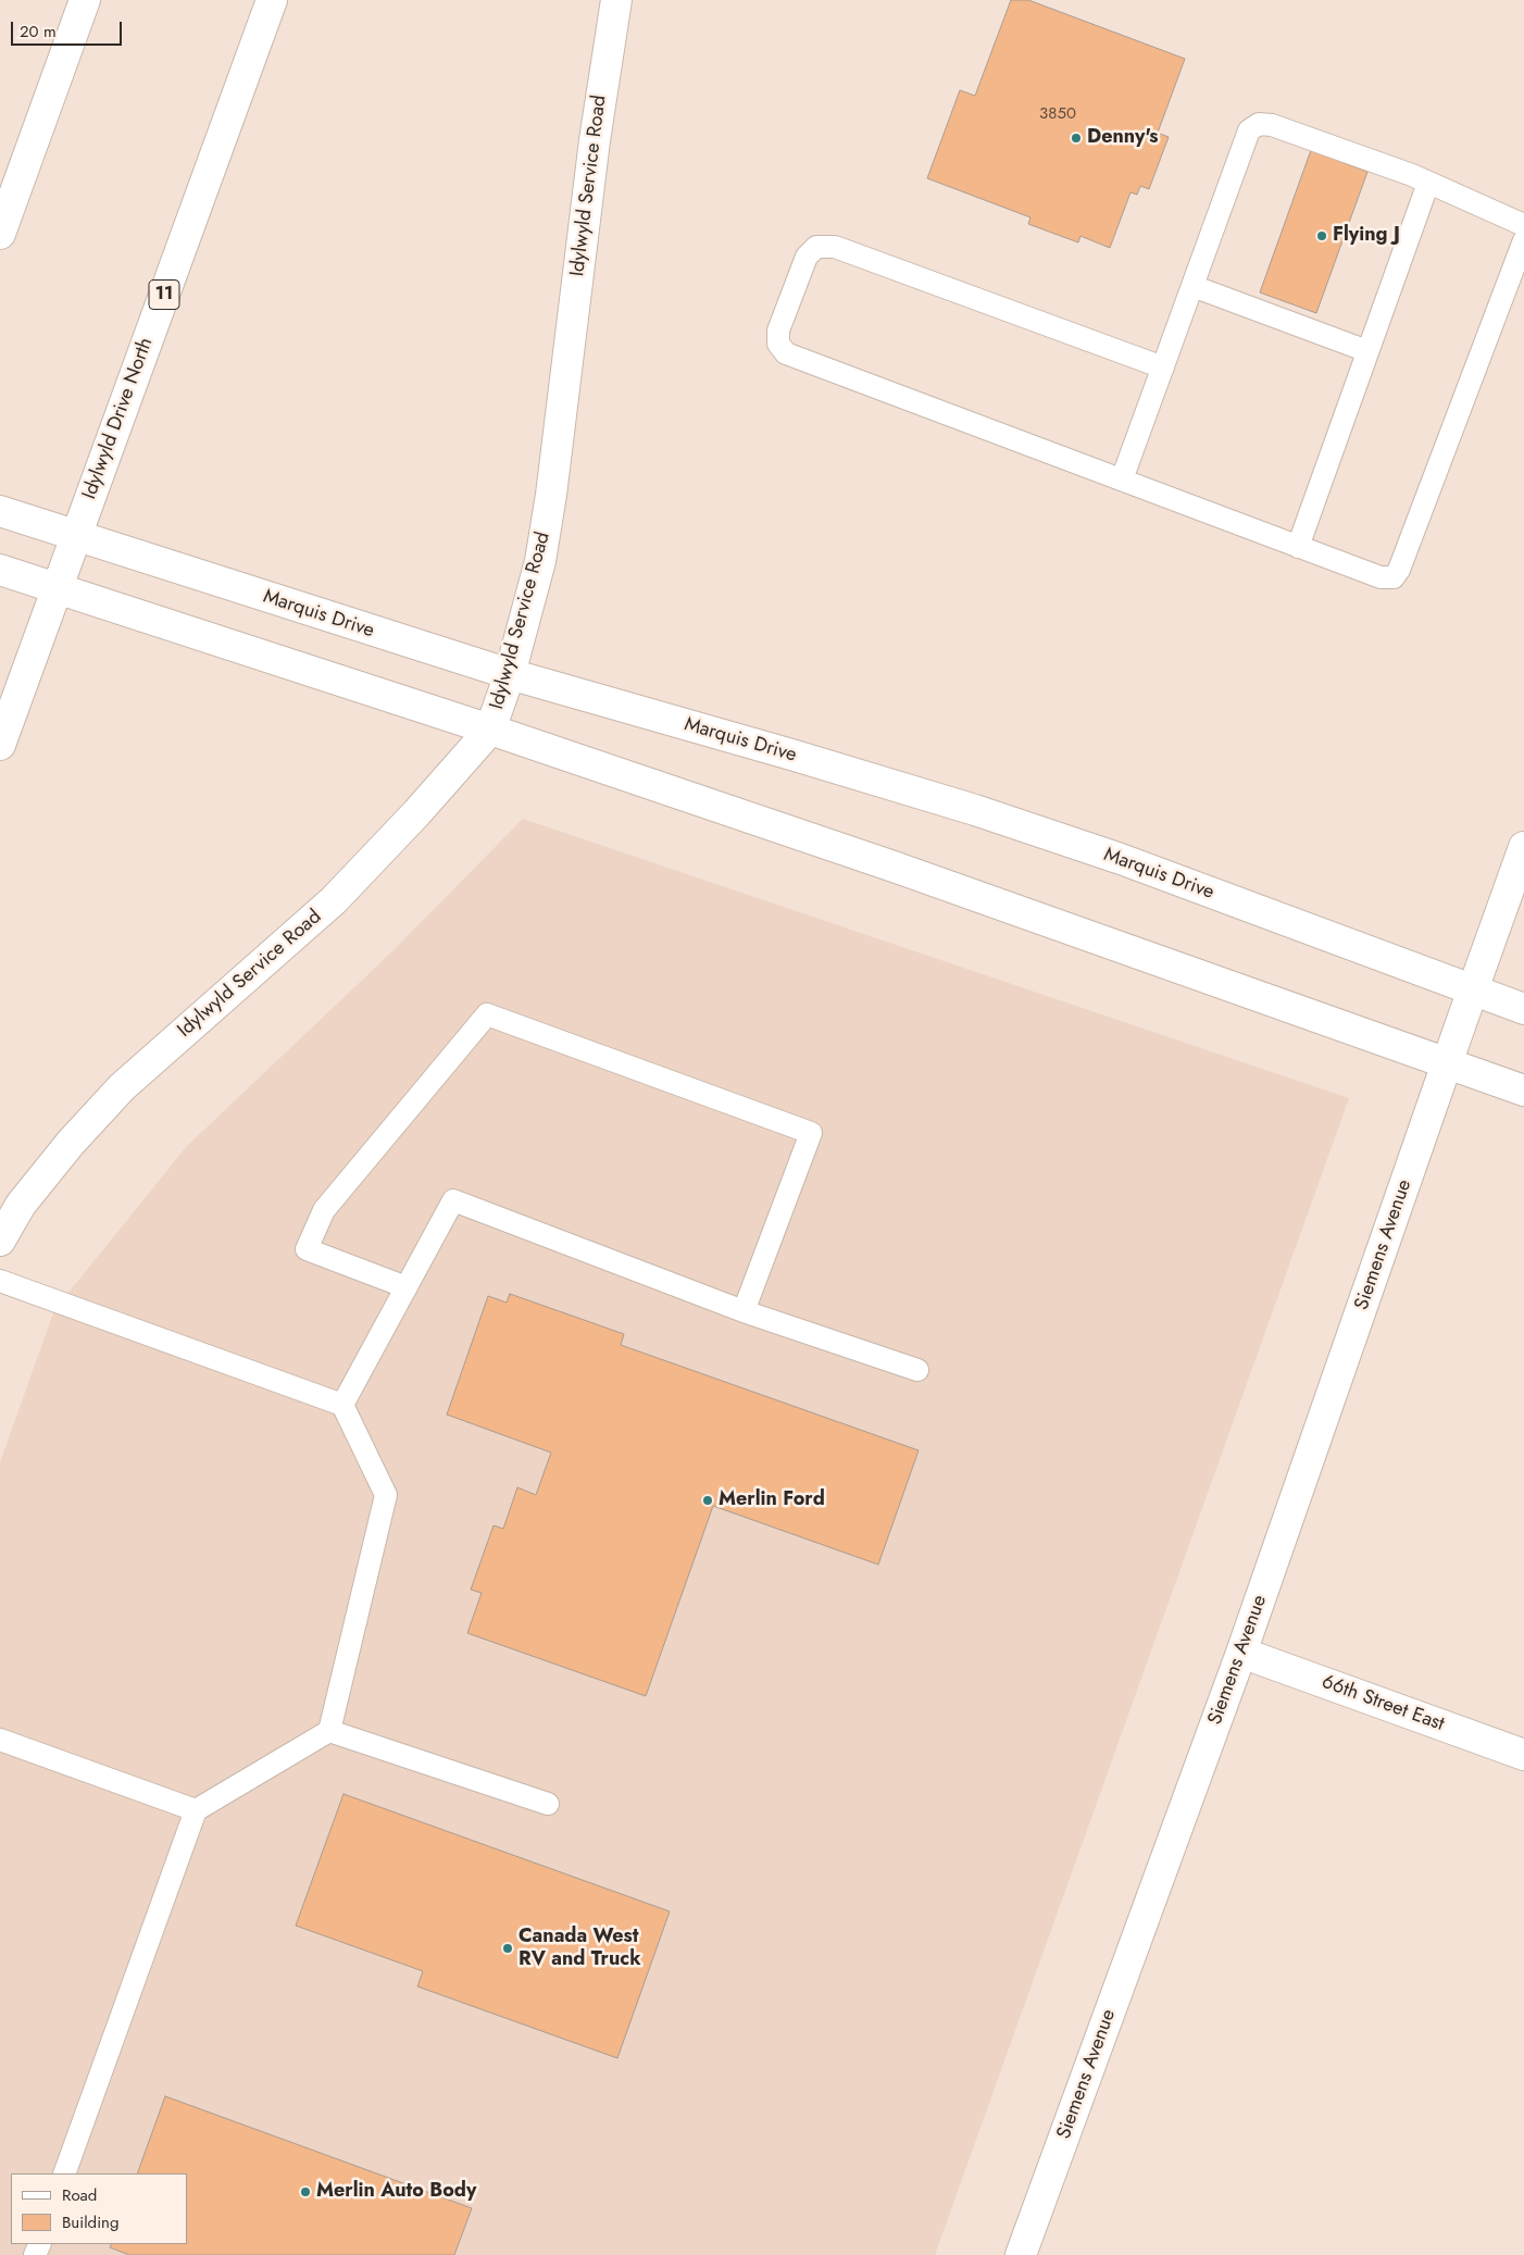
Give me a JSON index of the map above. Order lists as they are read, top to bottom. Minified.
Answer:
{"streets":{"main road":["Idylwyld Service Road","11","Idylwyld Drive North","Marquis Drive","Siemens Avenue","66th Street East"]},"crossings":[["Idylwyld Service Road","Marquis Drive"],["Idylwyld Drive North","Marquis Drive"],["Siemens Avenue","66th Street East"]],"places":["Denny's","Flying J","Merlin Ford","Canada West RV and Truck","Merlin Auto Body"],"house_numbers":["3850"],"legend":["Road","Building"],"scale_bar":"20 m"}
